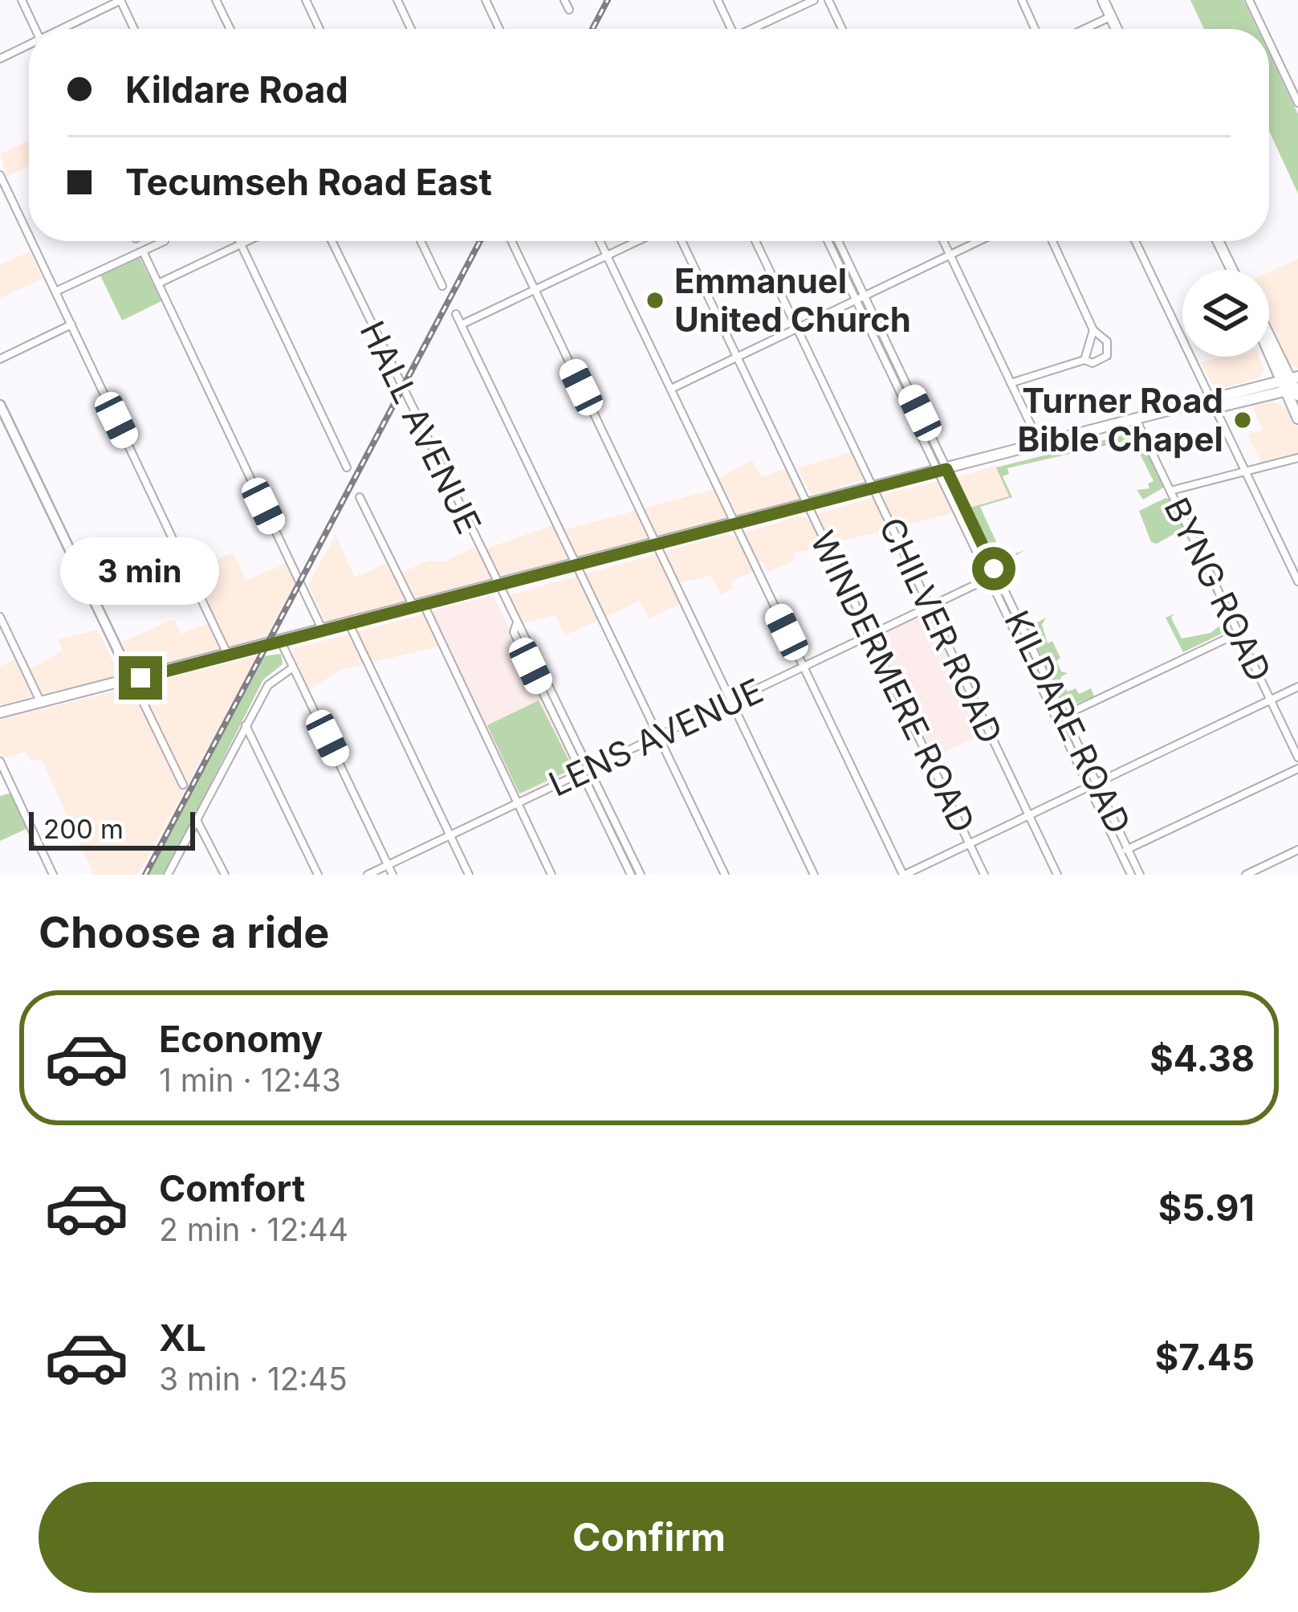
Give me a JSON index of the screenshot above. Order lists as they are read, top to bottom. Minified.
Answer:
{"streets":{"street":["HALL AVENUE","BYNG ROAD","CHILVER ROAD","WINDERMERE ROAD","KILDARE ROAD","LENS AVENUE"]},"crossings":[["HALL AVENUE","LENS AVENUE"],["CHILVER ROAD","LENS AVENUE"],["WINDERMERE ROAD","LENS AVENUE"],["KILDARE ROAD","LENS AVENUE"]],"places":["Emmanuel United Church","Turner Road Bible Chapel"],"scale_bar":"200 m","page":{"banner":["Kildare Road","Tecumseh Road East"],"bubble":"3 min","scale":"200 m","heading":"Choose a ride","list":[{"name":"Economy","note":"1 min · 12:43","value":"$4.38"},{"name":"Comfort","note":"2 min · 12:44","value":"$5.91"},{"name":"XL","note":"3 min · 12:45","value":"$7.45"}],"buttons":"Confirm"}}
